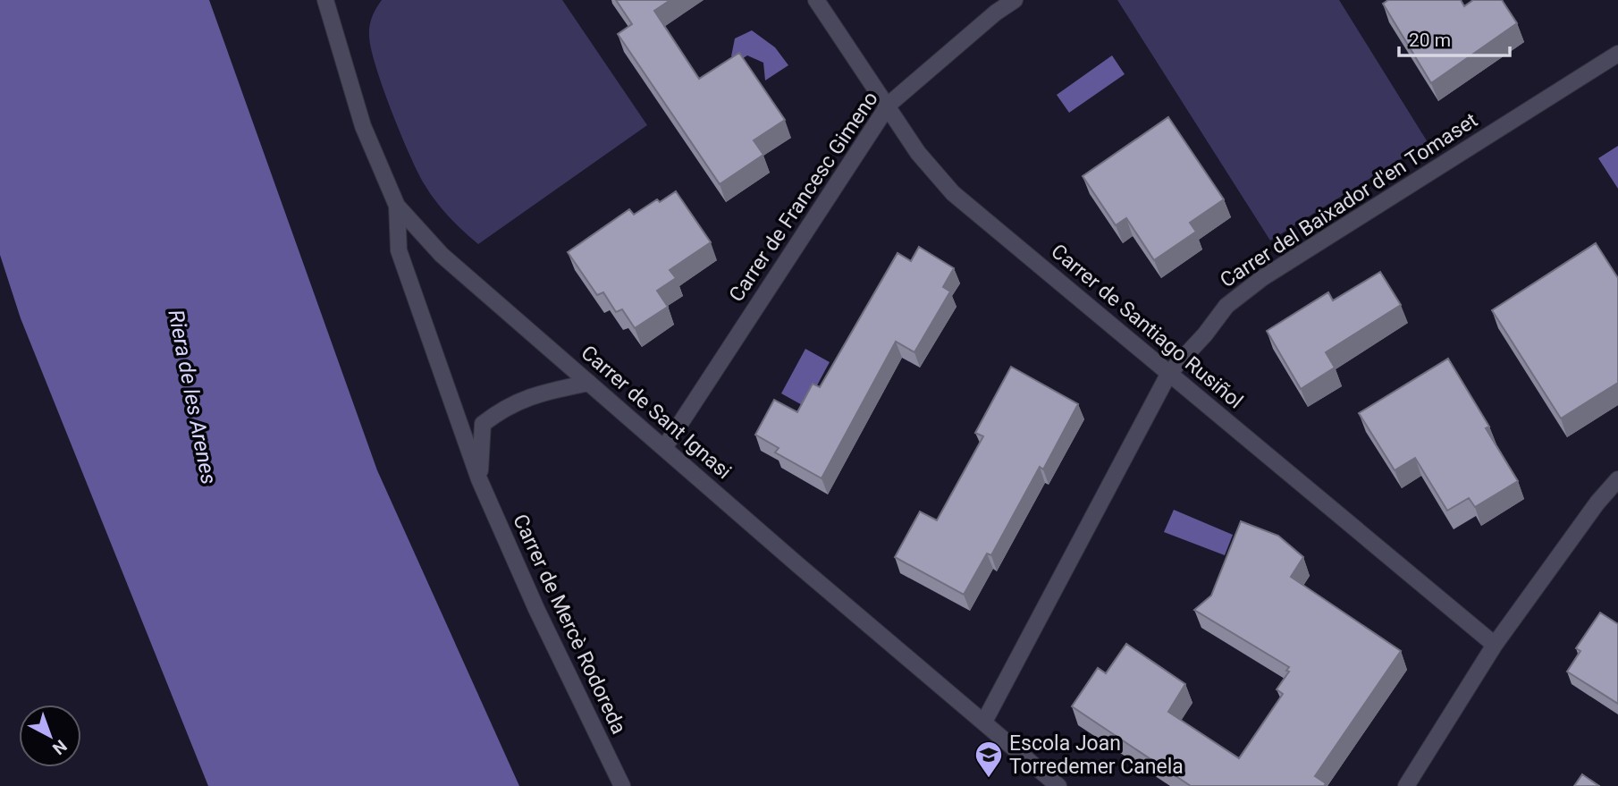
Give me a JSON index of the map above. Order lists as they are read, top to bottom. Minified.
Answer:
{"streets":{"street":["Carrer de Francesc Gimeno","Carrer del Baixador d'en Tomaset","Carrer de Santiago Rusiñol","Carrer de Sant Ignasi","Carrer de Mercè Rodoreda"]},"crossings":[["Carrer de Francesc Gimeno","Carrer de Santiago Rusiñol"],["Carrer de Francesc Gimeno","Carrer de Sant Ignasi"],["Carrer del Baixador d'en Tomaset","Carrer de Santiago Rusiñol"],["Carrer del Baixador d'en Tomaset","Carrer de Sant Ignasi"],["Carrer de Sant Ignasi","Carrer de Mercè Rodoreda"]],"water":["Riera de les Arenes"],"places":{"school or university":["Escola Joan Torredemer Canela"]},"scale_bar":"20 m","north":"bottom right"}
